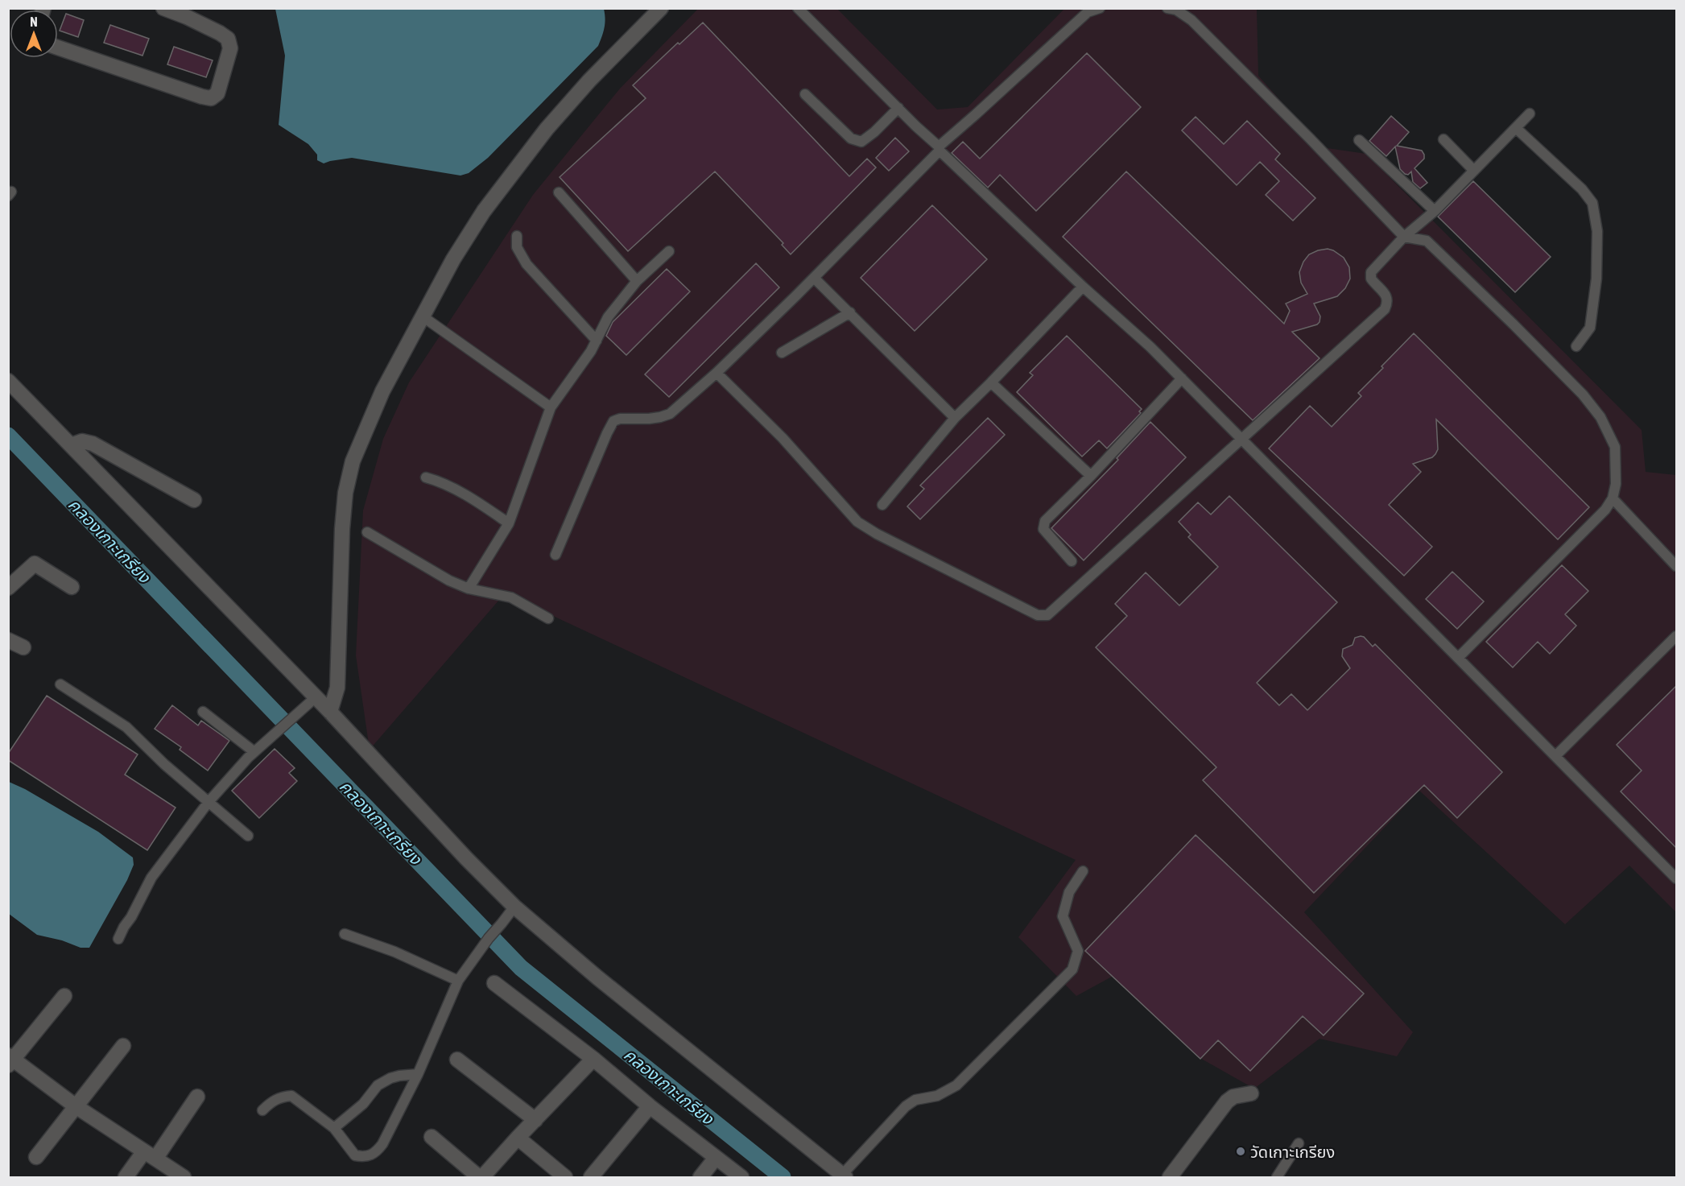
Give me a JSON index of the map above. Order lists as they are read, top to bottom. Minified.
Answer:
{"water":["คลองเกาะเกรียง"],"places":["วัดเกาะเกรียง"],"north":"top"}
